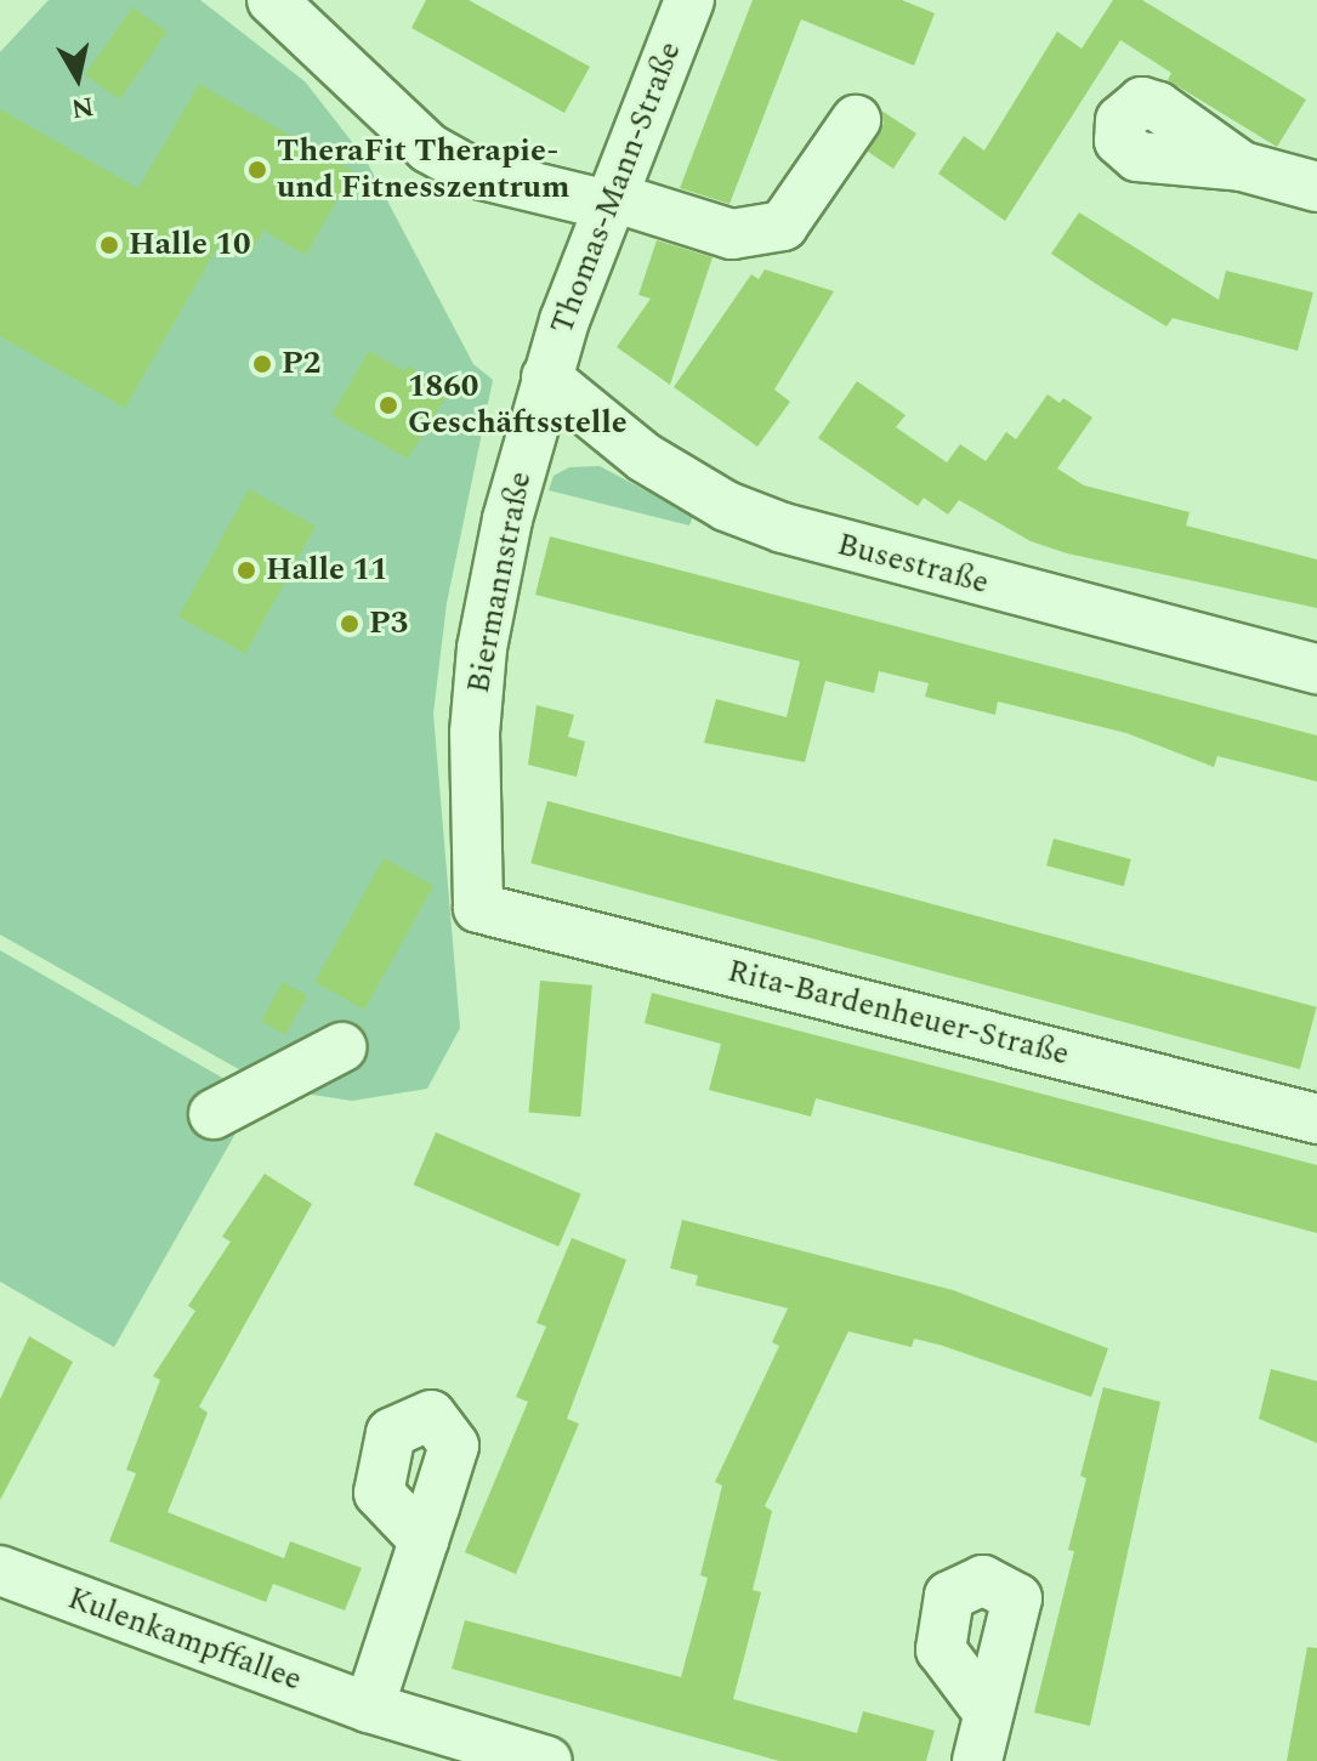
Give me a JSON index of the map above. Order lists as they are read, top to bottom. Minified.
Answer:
{"streets":{"street":["Thomas-Mann-Straße","Busestraße","Biermannstraße","Rita-Bardenheuer-Straße","Kulenkampffallee"]},"crossings":[["Thomas-Mann-Straße","Busestraße"],["Thomas-Mann-Straße","Biermannstraße"],["Busestraße","Biermannstraße"],["Biermannstraße","Rita-Bardenheuer-Straße"]],"places":["TheraFit Therapie- und Fitnesszentrum","Halle 10","P2","1860 Geschäftsstelle","Halle 11","P3"],"north":"bottom"}
